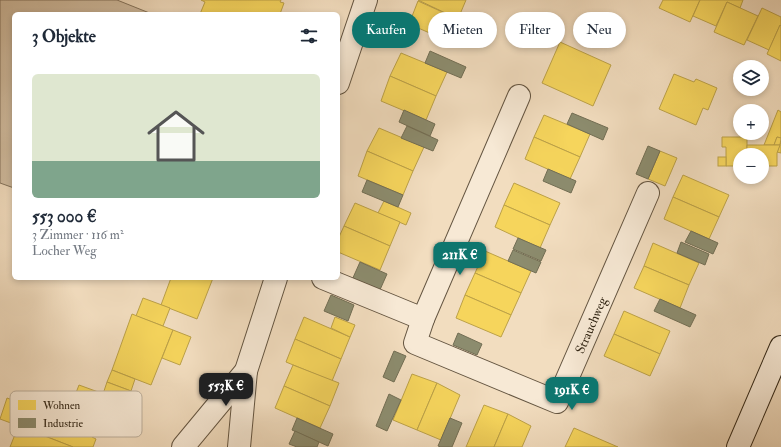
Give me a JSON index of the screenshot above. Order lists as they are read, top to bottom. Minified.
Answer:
{"streets":{"street":["Strauchweg"]},"legend":["Wohnen","Industrie"],"page":{"chip":["Kaufen","Mieten","Filter","Neu"],"heading":"3 Objekte","map_buttons":["+","−"],"list":[{"name":"553 000 €","note":"3 Zimmer · 116 m² · Locher Weg"}],"price":["211K €","553K €","191K €"]}}
